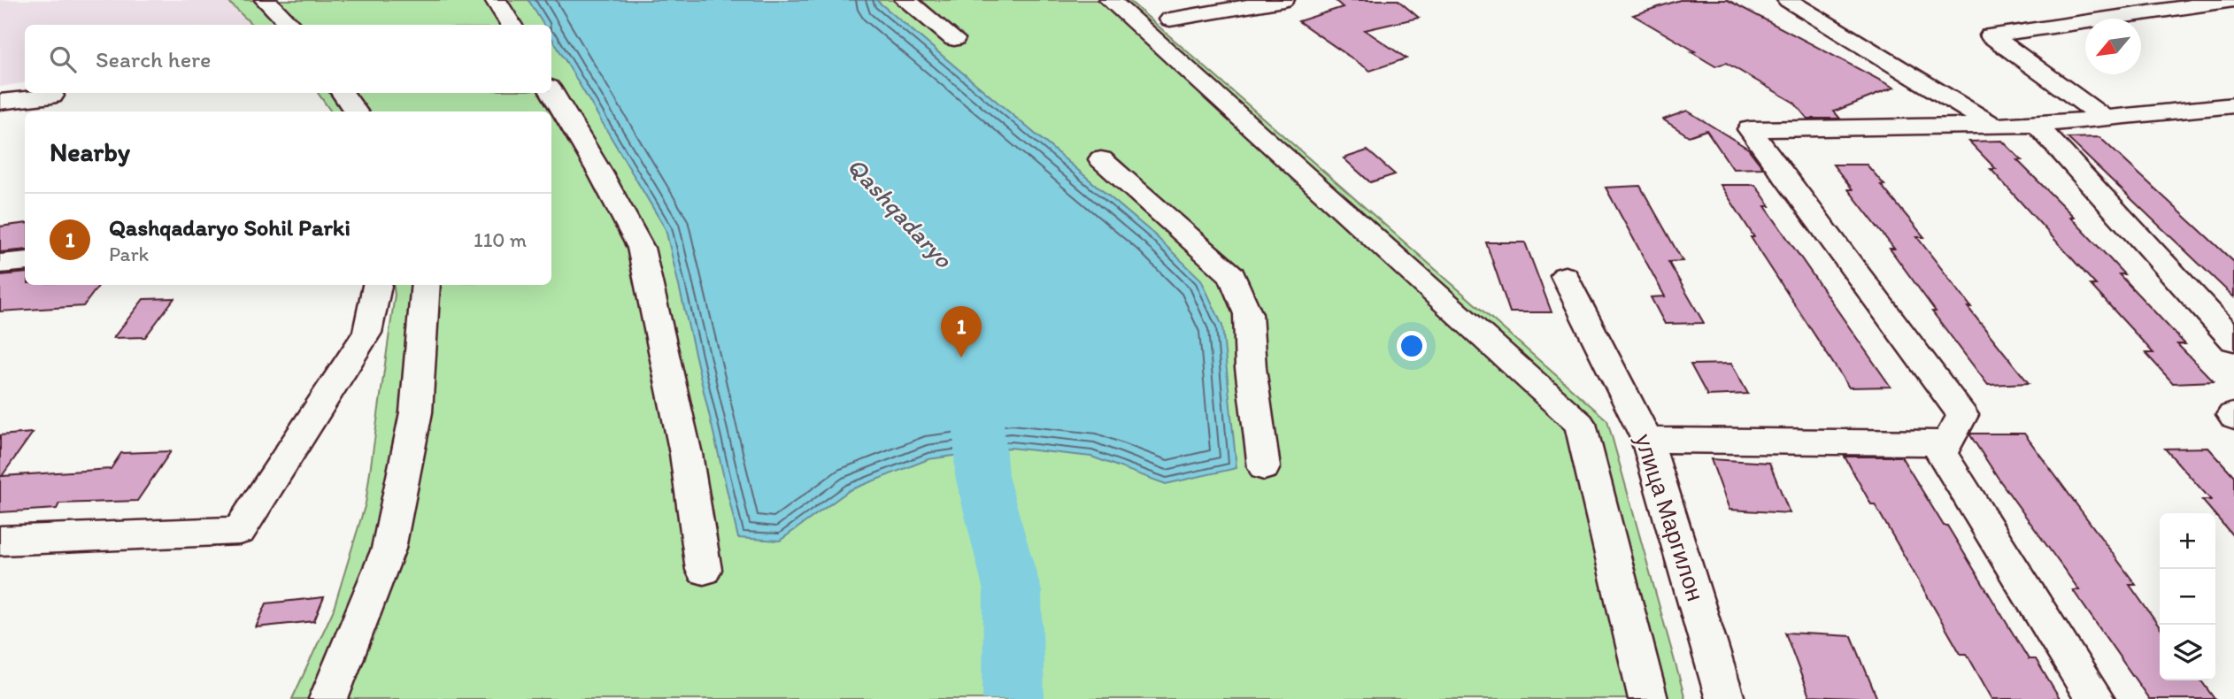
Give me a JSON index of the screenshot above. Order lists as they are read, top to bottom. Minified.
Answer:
{"streets":{"street":["улица Маргилон"]},"water":["Qashqadaryo"],"north":"bottom left","page":{"search":"Search here","heading":"Nearby","list":[{"mark":"1","name":"Qashqadaryo Sohil Parki","note":"Park","value":"110 m"}],"pins":"1","map_buttons":["+","−"]}}
